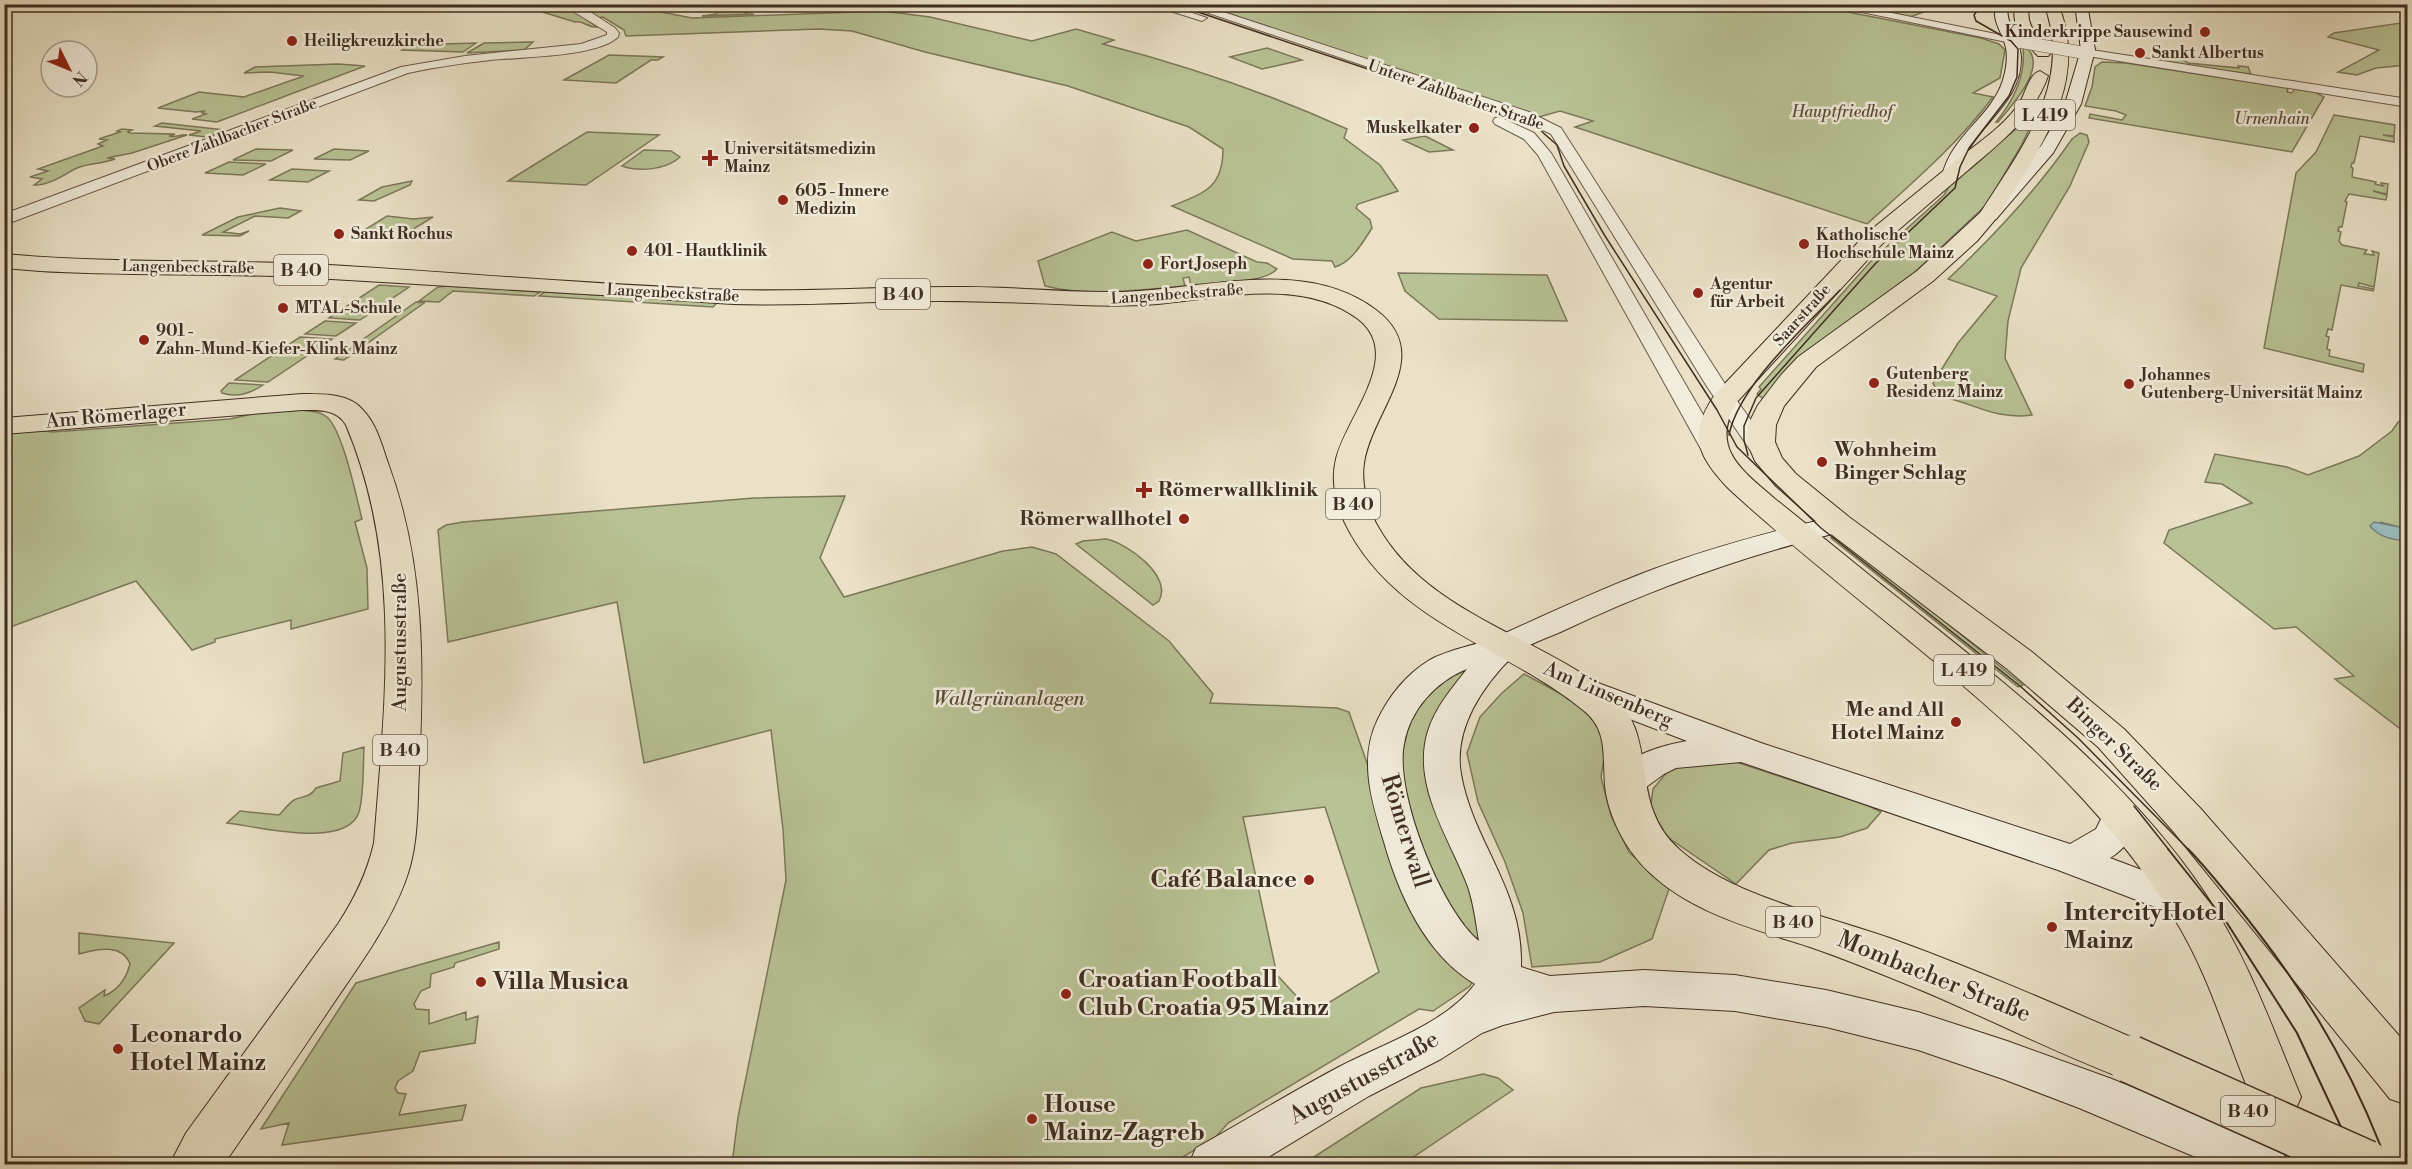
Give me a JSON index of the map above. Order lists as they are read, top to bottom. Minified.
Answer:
{"streets":{"main road":["L 419","Langenbeckstraße","B 40","Saarstraße","Am Römerlager","Augustusstraße","Am Linsenberg","Binger Straße","Römerwall","Mombacher Straße"],"street":["Untere Zahlbacher Straße","Obere Zahlbacher Straße"]},"crossings":[["Untere Zahlbacher Straße","L 419"],["Untere Zahlbacher Straße","Saarstraße"],["Untere Zahlbacher Straße","Binger Straße"],["L 419","Saarstraße"],["L 419","Am Linsenberg"],["L 419","Römerwall"],["Langenbeckstraße","Am Linsenberg"],["Saarstraße","Binger Straße"],["Am Römerlager","Augustusstraße"],["Augustusstraße","Römerwall"],["Am Linsenberg","Römerwall"],["Am Linsenberg","Mombacher Straße"],["Binger Straße","Römerwall"]],"parks":["Hauptfriedhof","Urnenhain","Wallgrünanlagen"],"places":{"other":["Kinderkrippe Sausewind","Heiligkreuzkirche","Sankt Albertus","Muskelkater","605 - Innere Medizin","Sankt Rochus","Katholische Hochschule Mainz","401 - Hautklinik","Fort Joseph","Agentur für Arbeit","MTAL-Schule","901 - Zahn-Mund-Kiefer-Klink Mainz","Gutenberg Residenz Mainz","Johannes Gutenberg-Universität Mainz","Wohnheim Binger Schlag","Römerwallhotel","Me and All Hotel Mainz","Café Balance","IntercityHotel Mainz","Villa Musica","Croatian Football Club Croatia 95 Mainz","Leonardo Hotel Mainz","House Mainz-Zagreb"],"health":["Universitätsmedizin Mainz","Römerwallklinik"]},"north":"bottom right"}
